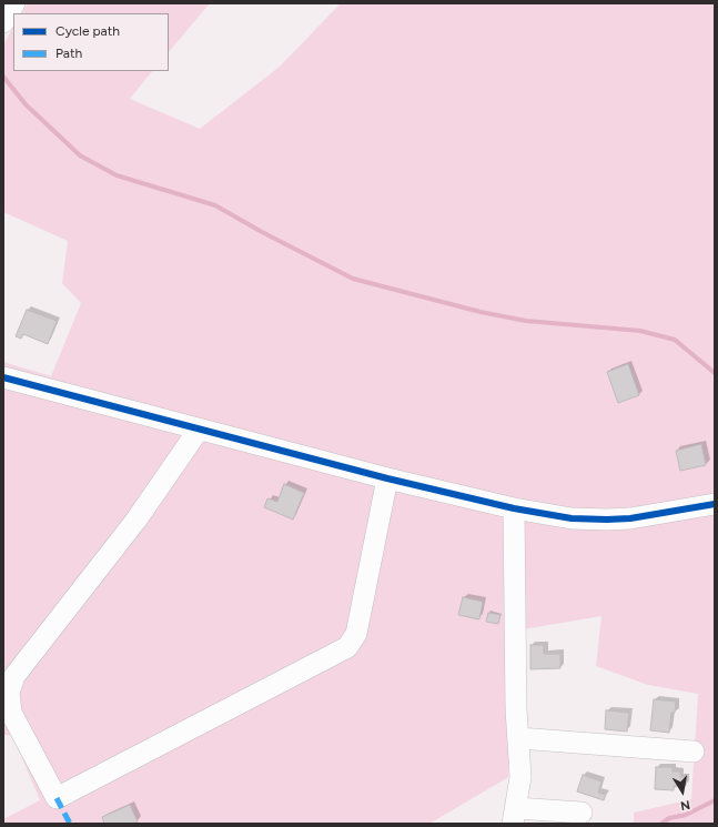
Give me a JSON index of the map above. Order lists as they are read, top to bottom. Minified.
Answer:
{"legend":["Cycle path","Path"],"north":"bottom"}
